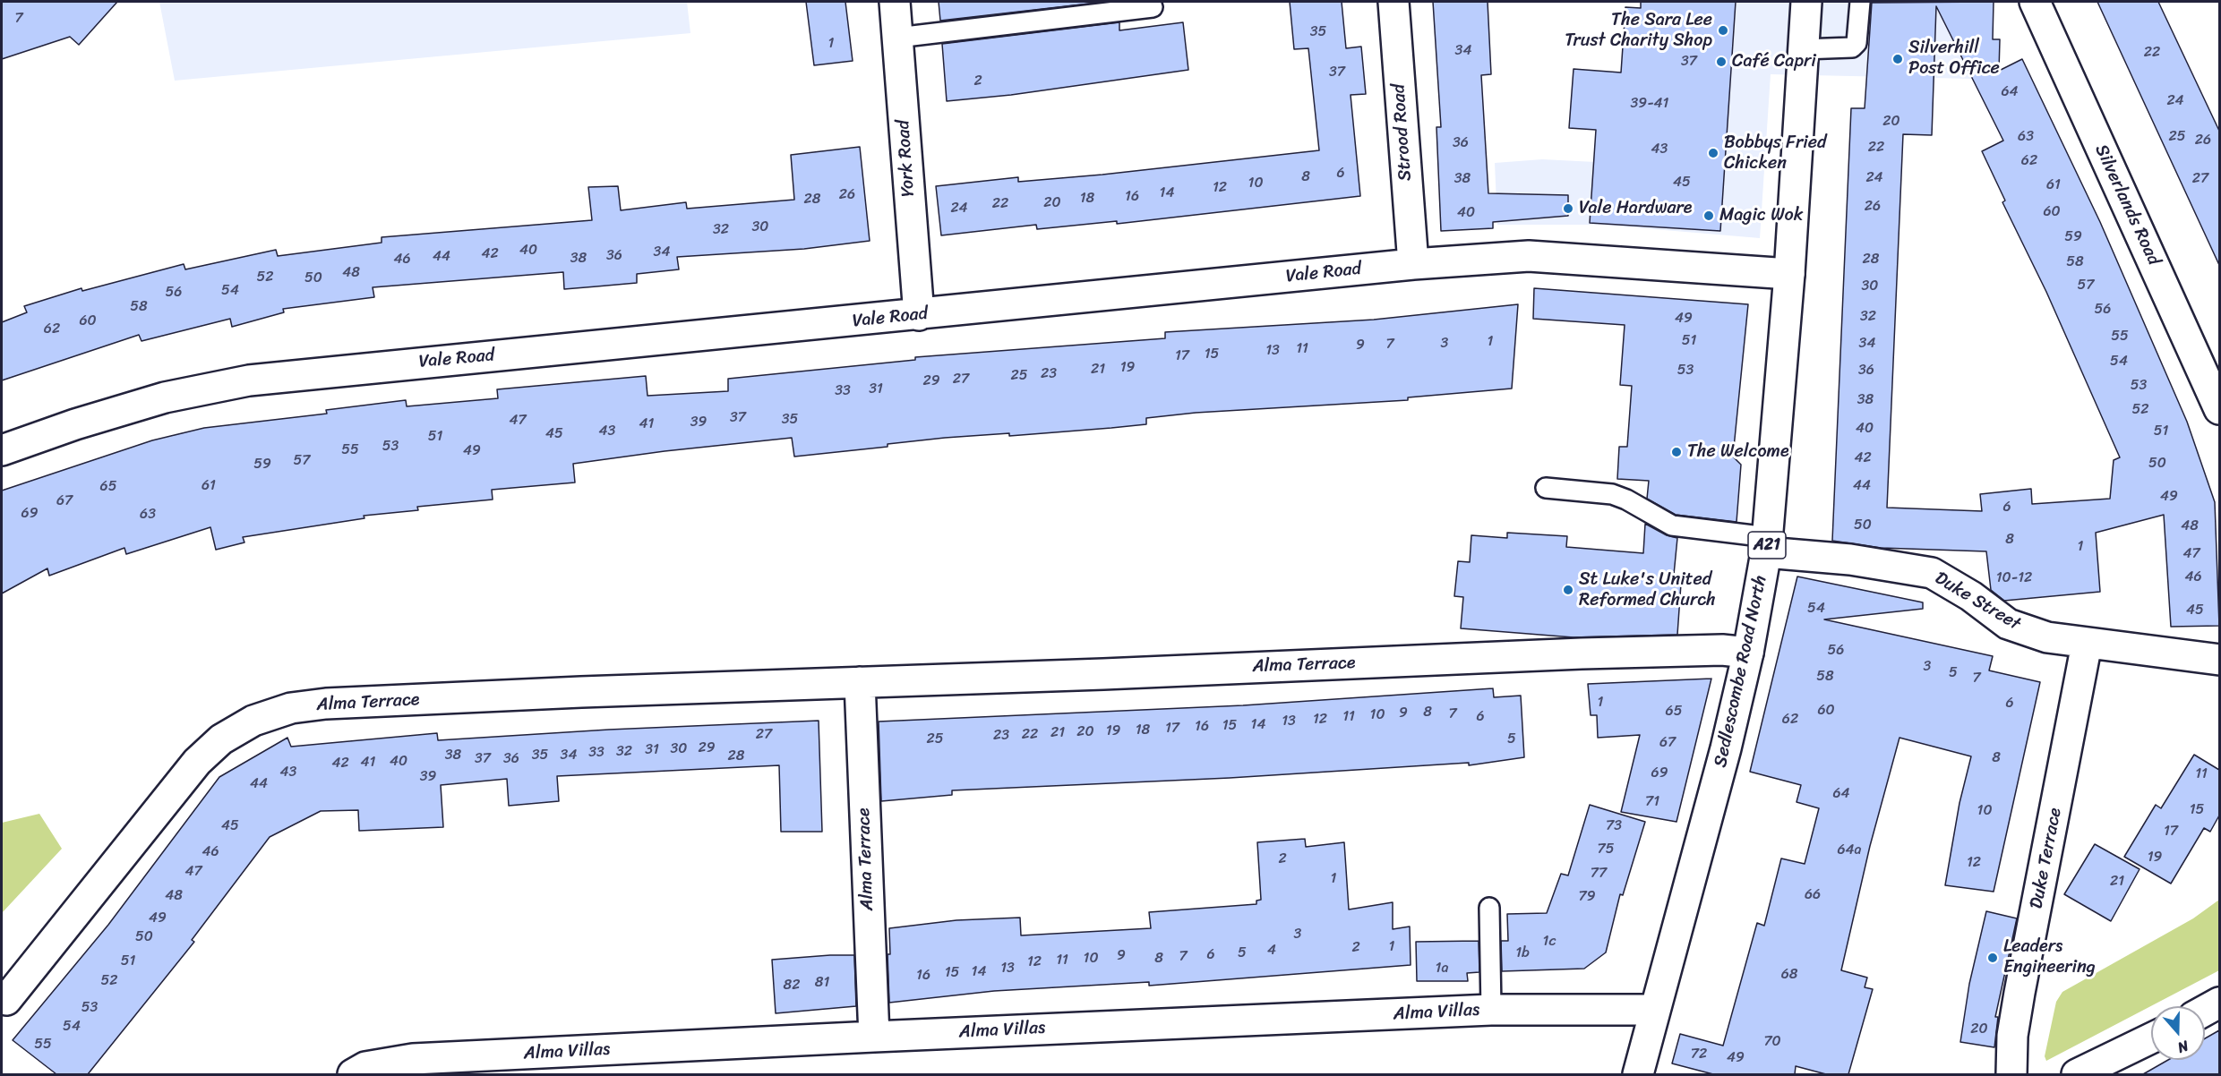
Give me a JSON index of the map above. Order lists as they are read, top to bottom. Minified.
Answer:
{"streets":{"main road":["Strood Road","York Road","Silverlands Road","Vale Road","A21","Duke Street","Alma Terrace","Sedlescombe Road North","Duke Terrace","Alma Villas"]},"crossings":[["Strood Road","Vale Road"],["York Road","Vale Road"],["Vale Road","Sedlescombe Road North"],["Duke Street","Sedlescombe Road North"],["Duke Street","Duke Terrace"],["Alma Terrace","Sedlescombe Road North"],["Alma Terrace","Alma Villas"],["Sedlescombe Road North","Alma Villas"]],"places":["The Sara Lee Trust Charity Shop","Silverhill Post Office","Café Capri","Bobbys Fried Chicken","Vale Hardware","Magic Wok","The Welcome","St Luke's United Reformed Church","Leaders Engineering"],"house_numbers":["7","35","1","34","22","37","37","2","64","24","39-41","20","63","25","26","36","22","43","62","6","8","24","38","27","45","10","61","12","14","26","16","18","28","20","22","26","24","60","40","30","32","59","40","34","42","36","44","38","46","28","58","48","52","50","57","30","54","56","58","56","32","49","60","62","55","51","1","3","34","7","9","11","13","15","17","54","19","21","53","36","23","25","27","29","53","31","33","38","52","37","35","47","39","41","40","43","51","45","51","53","55","49","42","57","50","59","61","44","65","49","67","6","69","63","50","48","8","1","47","46","10-12","54","45","56","3","5","58","7","1","6","60","65","8","9","7","10","11","6","12","62","13","14","15","16","17","18","19","20","21","27","22","23","25","5","67","29","30","31","32","33","38","35","34","28","8","37","36","40","41","42","43","69","11","39","44","64","71","15","10","45","73","17","75","64a","46","19","2","12","47","77","1","21","66","48","79","49","3","50","1c","1","2","4","5","1b","6","9","7","10","8","11","51","12","13","1a","14","15","68","16","52","81","82","53","54","20","70","55","72","49"],"north":"bottom"}
